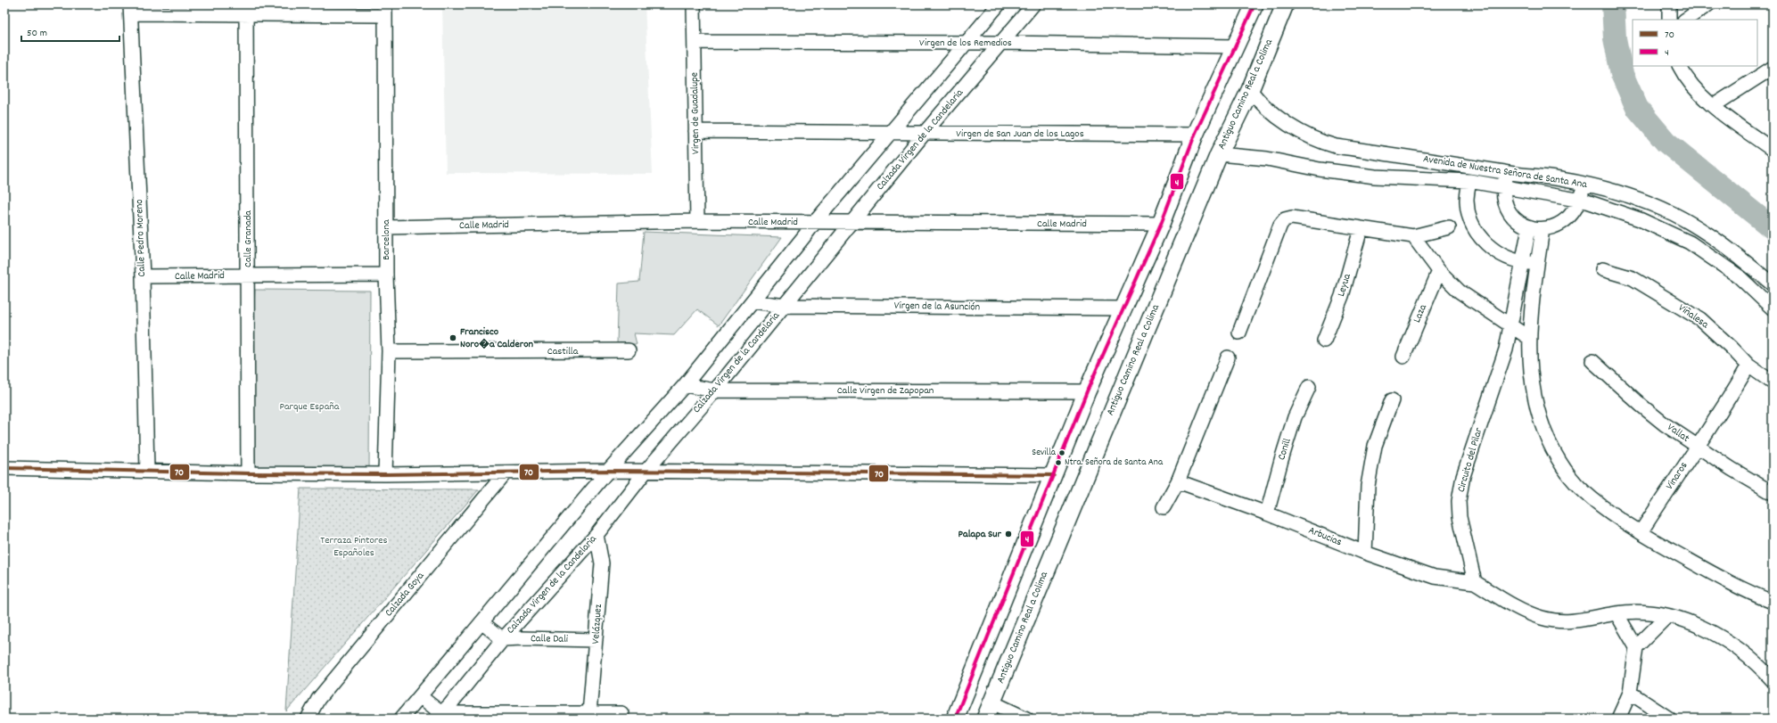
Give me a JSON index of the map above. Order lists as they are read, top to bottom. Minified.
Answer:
{"streets":{"main road":["Antiguo Camino Real a Colima"],"street":["Virgen de los Remedios","Virgen de Guadalupe","Virgen de San Juan de los Lagos","Calzada Virgen de la Candelaria","Avenida de Nuestra Señora de Santa Ana","Calle Madrid","Calle Pedro Moreno","Calle Granada","Barcelona","Leyua","Virgen de la Asunción","Laza","Viñalesa","Castilla","Calle Virgen de Zapopan","Vallat","Conill","Circuito del Pilar","Vinaros","Arbucias","Calzada Goya","Velázquez","Calle Dali"]},"crossings":[["Virgen de los Remedios","Virgen de Guadalupe"],["Virgen de los Remedios","Calzada Virgen de la Candelaria"],["Antiguo Camino Real a Colima","Avenida de Nuestra Señora de Santa Ana"],["Virgen de Guadalupe","Virgen de San Juan de los Lagos"],["Virgen de Guadalupe","Calle Madrid"],["Virgen de San Juan de los Lagos","Calzada Virgen de la Candelaria"],["Calzada Virgen de la Candelaria","Calle Madrid"],["Calzada Virgen de la Candelaria","Virgen de la Asunción"],["Calzada Virgen de la Candelaria","Calle Virgen de Zapopan"],["Calzada Virgen de la Candelaria","Velázquez"],["Calzada Virgen de la Candelaria","Calle Dali"],["Calle Madrid","Calle Pedro Moreno"],["Calle Madrid","Calle Granada"],["Calle Madrid","Barcelona"],["Barcelona","Castilla"],["Viñalesa","Vinaros"],["Vallat","Vinaros"],["Conill","Arbucias"],["Circuito del Pilar","Arbucias"],["Velázquez","Calle Dali"]],"parks":["Parque España","Terraza Pintores Españoles"],"places":["Francisco Noro�a Calderon","Sevilla","Ntra. Señora de Santa Ana","Palapa Sur"],"lines":["transit line 4","transit line 70"],"legend":["70","4"],"scale_bar":"50 m"}
